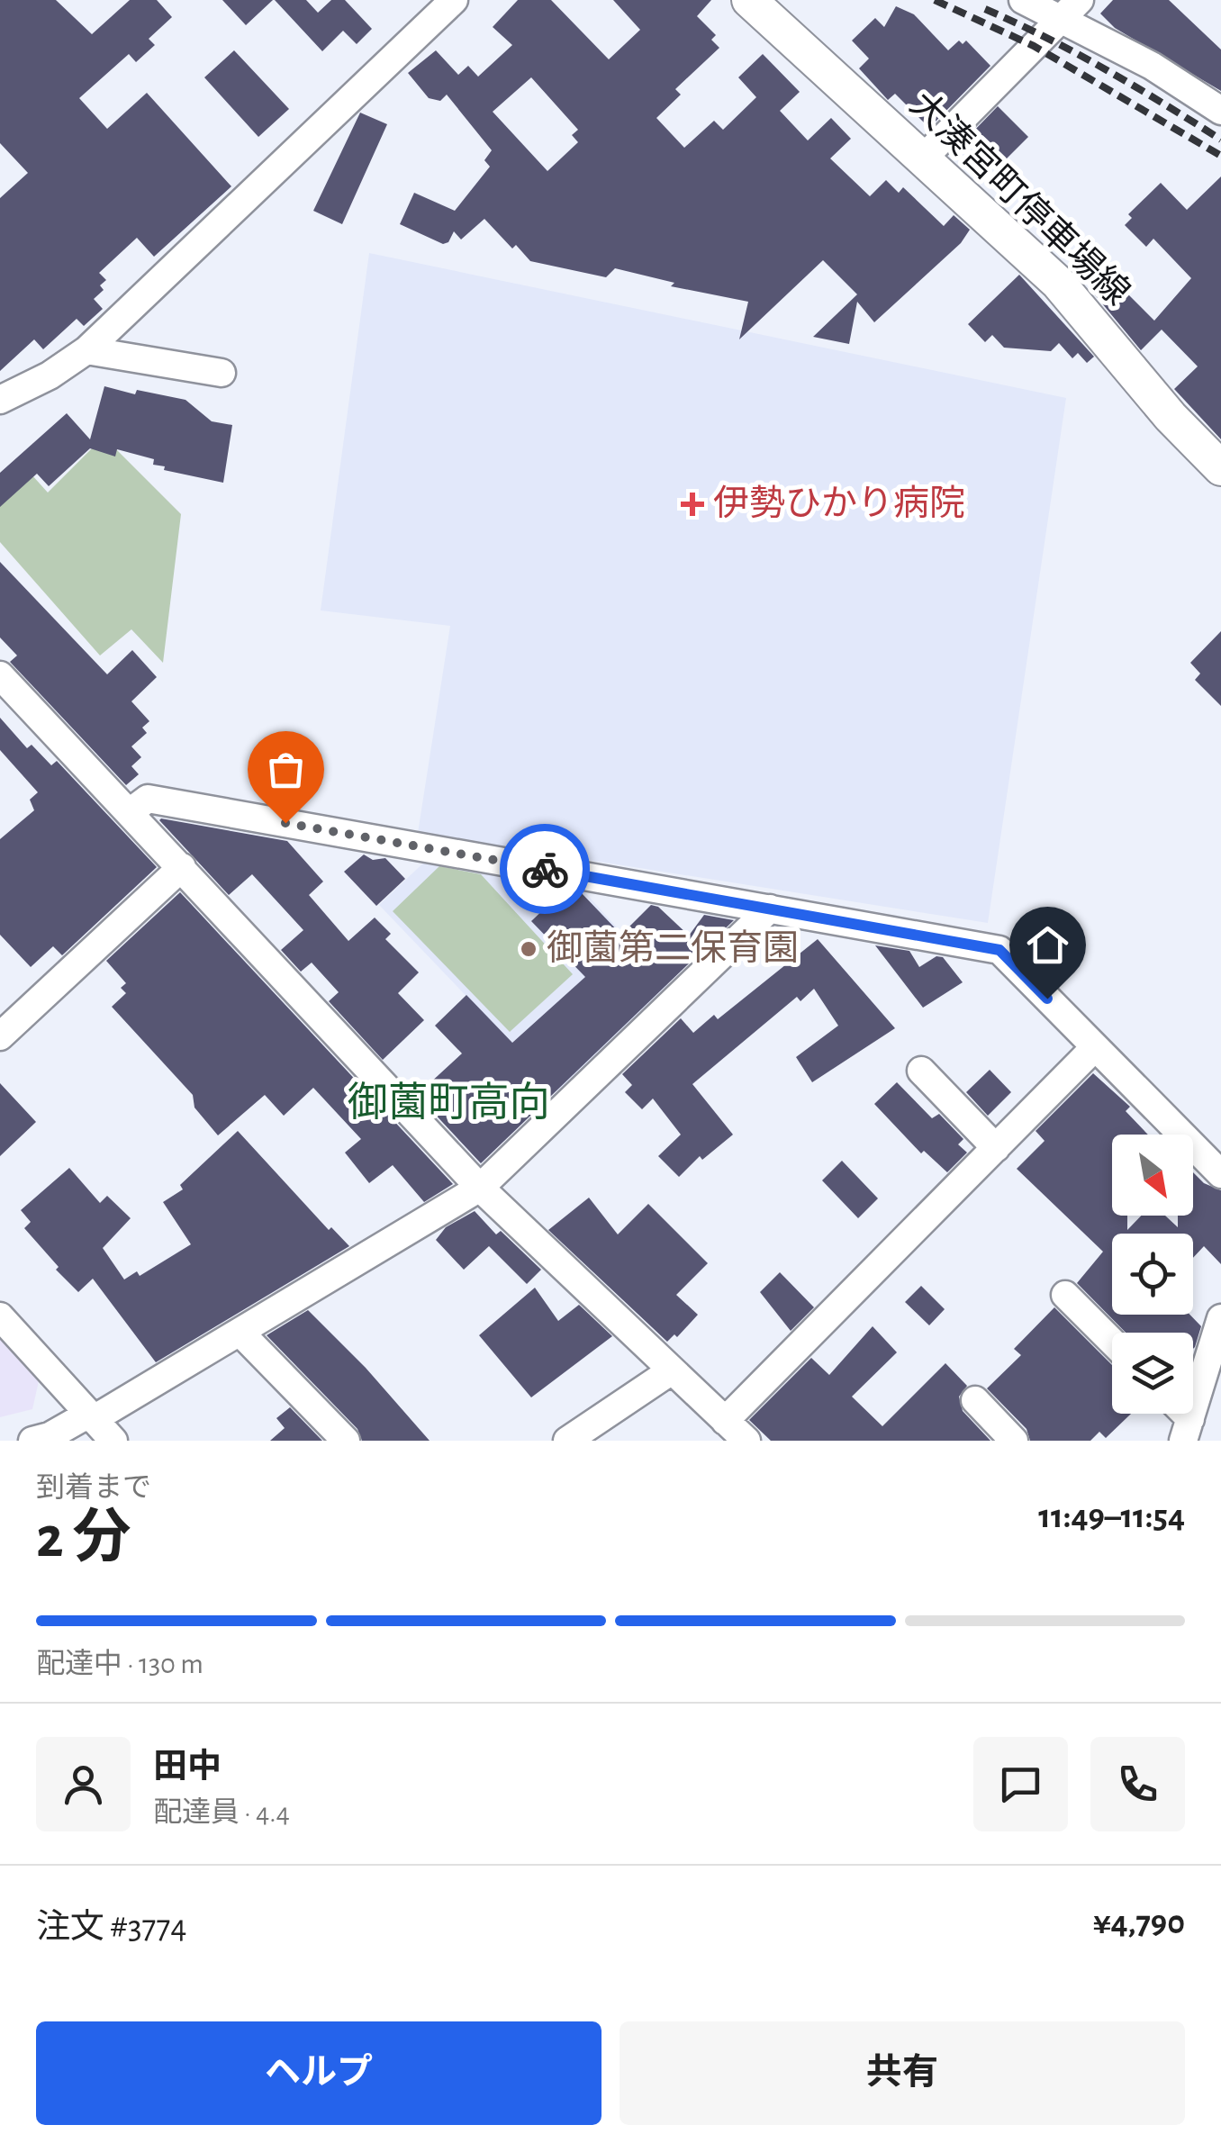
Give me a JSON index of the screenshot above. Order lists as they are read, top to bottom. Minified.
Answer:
{"streets":{"main road":["大湊宮町停車場線"]},"districts":["御薗町高向"],"places":{"health":["伊勢ひかり病院"],"other":["御薗第二保育園"]},"north":"bottom right","page":{"heading":["2 分","到着まで","11:49–11:54"],"panel":["田中","配達員 · 4.4","注文 #3774","¥4,790"],"bar":"配達中 · 130 m","buttons":["ヘルプ","共有"]}}
